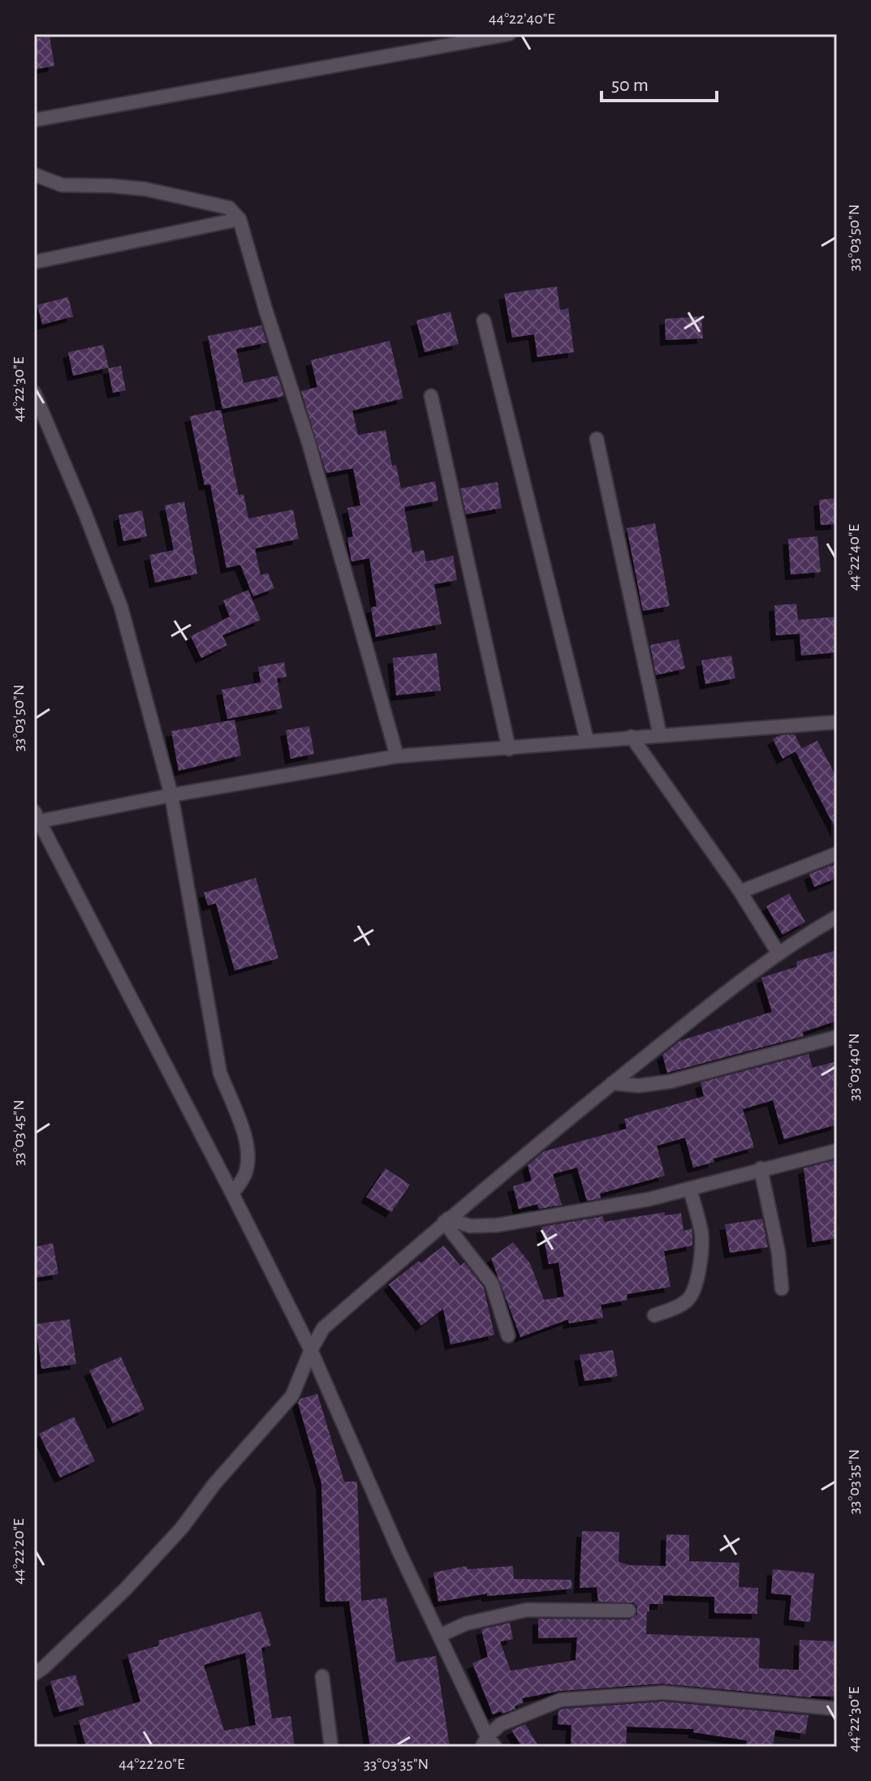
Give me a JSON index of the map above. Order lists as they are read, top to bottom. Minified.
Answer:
{"scale_bar":"50 m","coordinates":["44°22'40\"E","33°03'50\"N","44°22'30\"E","33°03'40\"N","33°03'45\"N","33°03'35\"N","44°22'20\"E"]}
